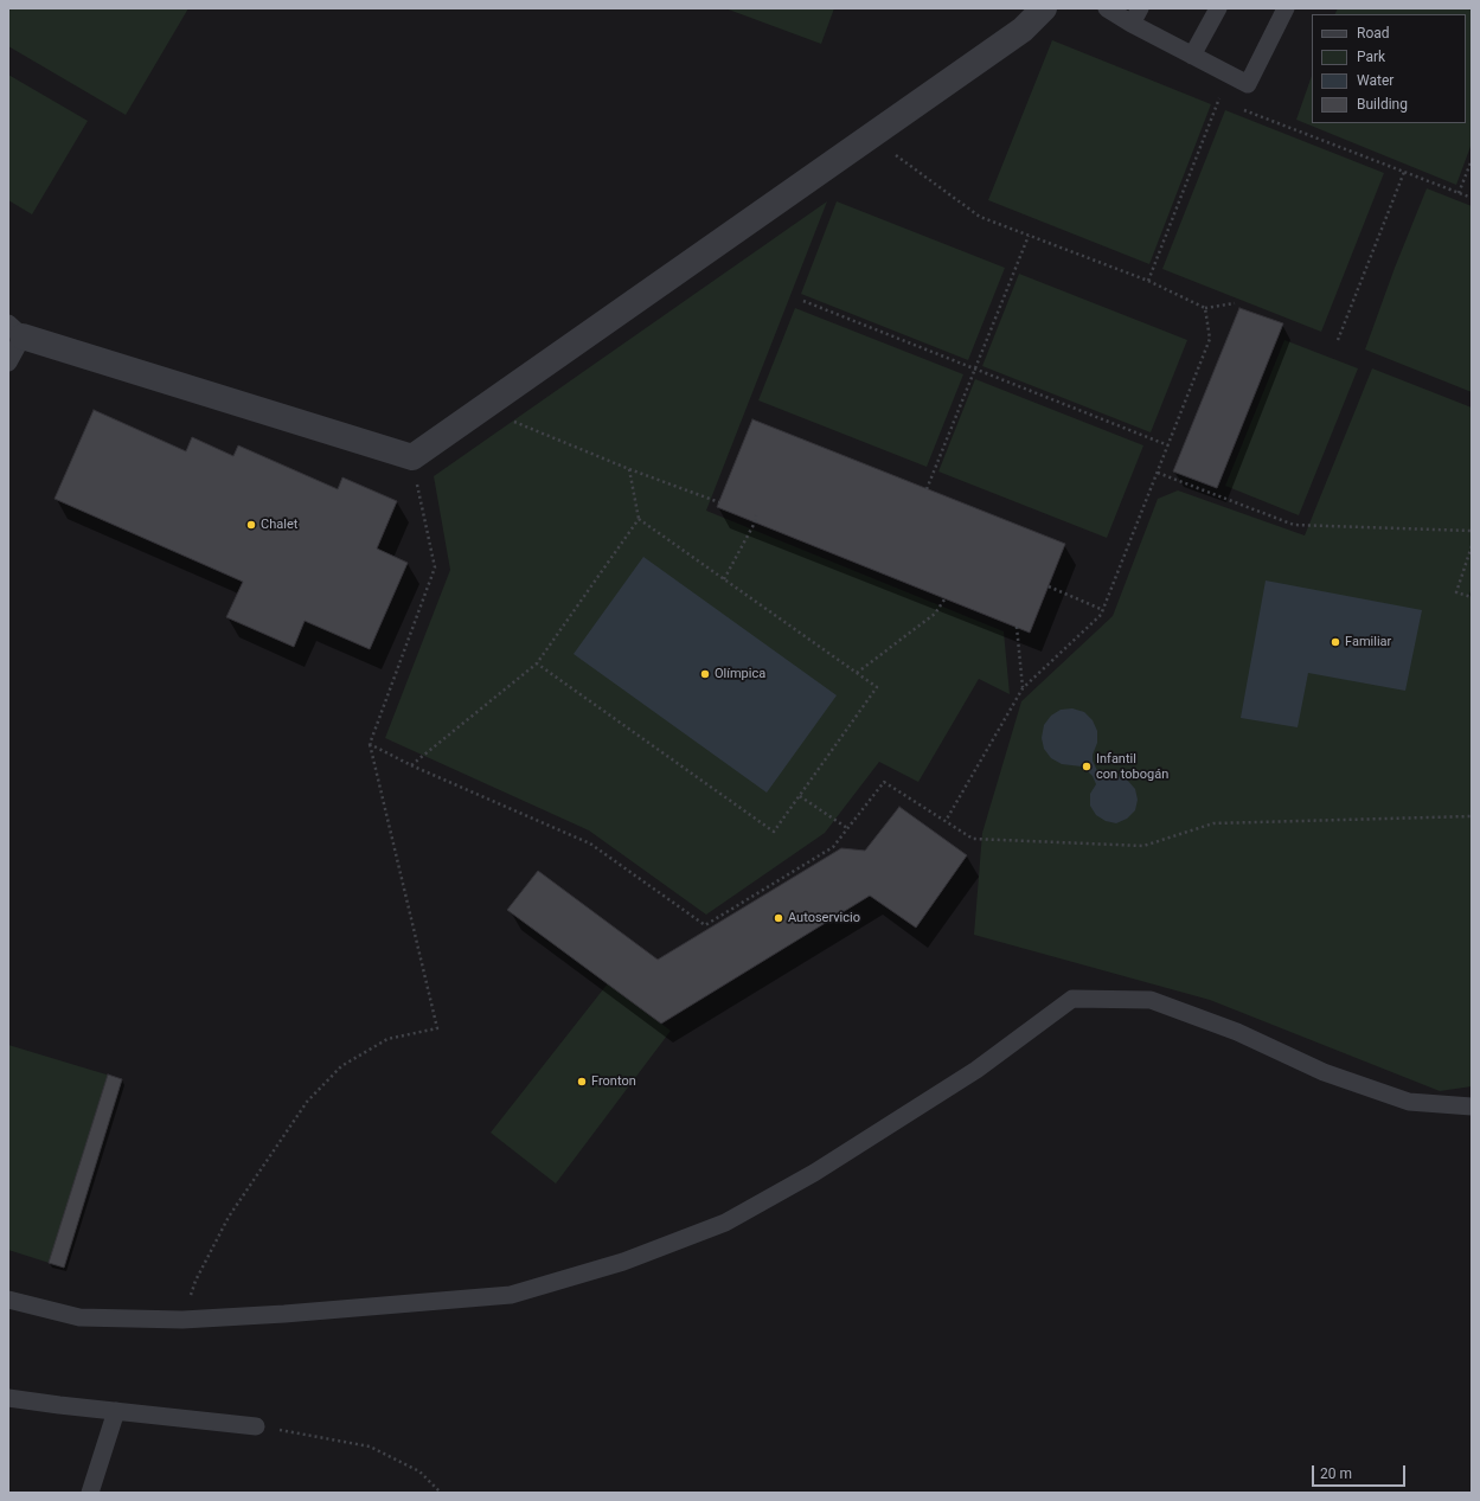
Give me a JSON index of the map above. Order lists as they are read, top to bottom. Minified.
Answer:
{"places":["Chalet","Familiar","Olímpica","Infantil con tobogán","Autoservicio","Fronton"],"legend":["Road","Park","Water","Building"],"scale_bar":"20 m"}
